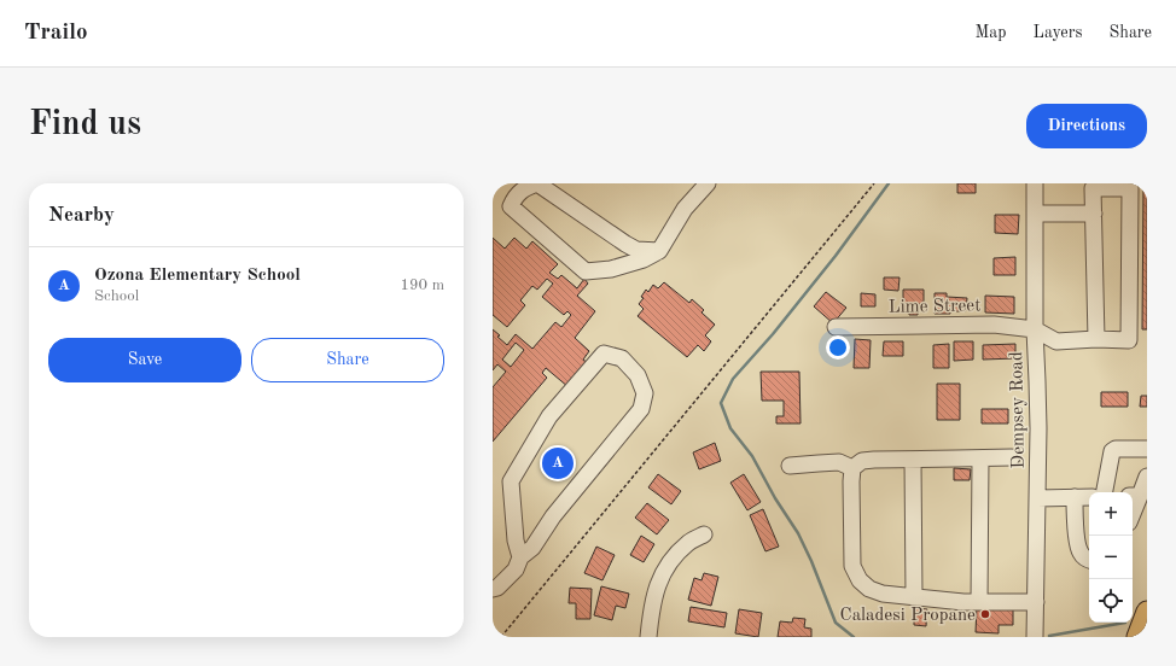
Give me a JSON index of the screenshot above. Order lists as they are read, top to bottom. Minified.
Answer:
{"streets":{"street":["Lime Street","Dempsey Road"]},"crossings":[["Lime Street","Dempsey Road"]],"places":["Caladesi Propane"],"page":{"header":"Trailo","nav":["Map","Layers","Share"],"buttons":["Directions",["Save","Share"]],"title":"Find us","heading":"Nearby","list":[{"mark":"A","name":"Ozona Elementary School","note":"School","value":"190 m"}],"pins":"A","map_buttons":["+","−"]}}
